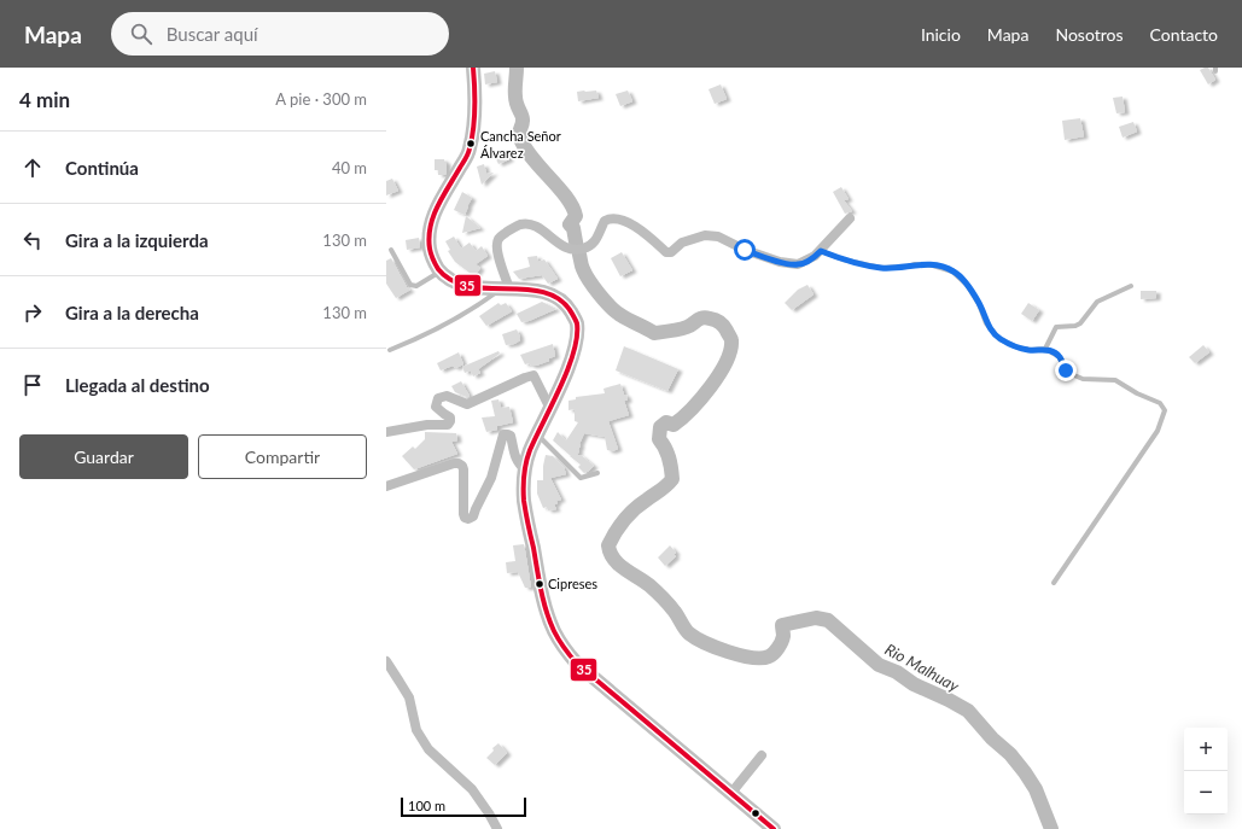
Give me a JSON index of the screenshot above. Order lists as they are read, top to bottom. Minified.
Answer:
{"water":["Rio Malhuay"],"places":["Cancha Señor Álvarez","Cipreses"],"lines":["transit line 35"],"scale_bar":"100 m","page":{"header":"Mapa","search":"Buscar aquí","nav":["Inicio","Mapa","Nosotros","Contacto"],"heading":["4 min","A pie · 300 m"],"list":[["Continúa","40 m"],["Gira a la izquierda","130 m"],["Gira a la derecha","130 m"],"Llegada al destino"],"buttons":["Guardar","Compartir"],"map_buttons":["+","−"],"scale":"100 m"}}
